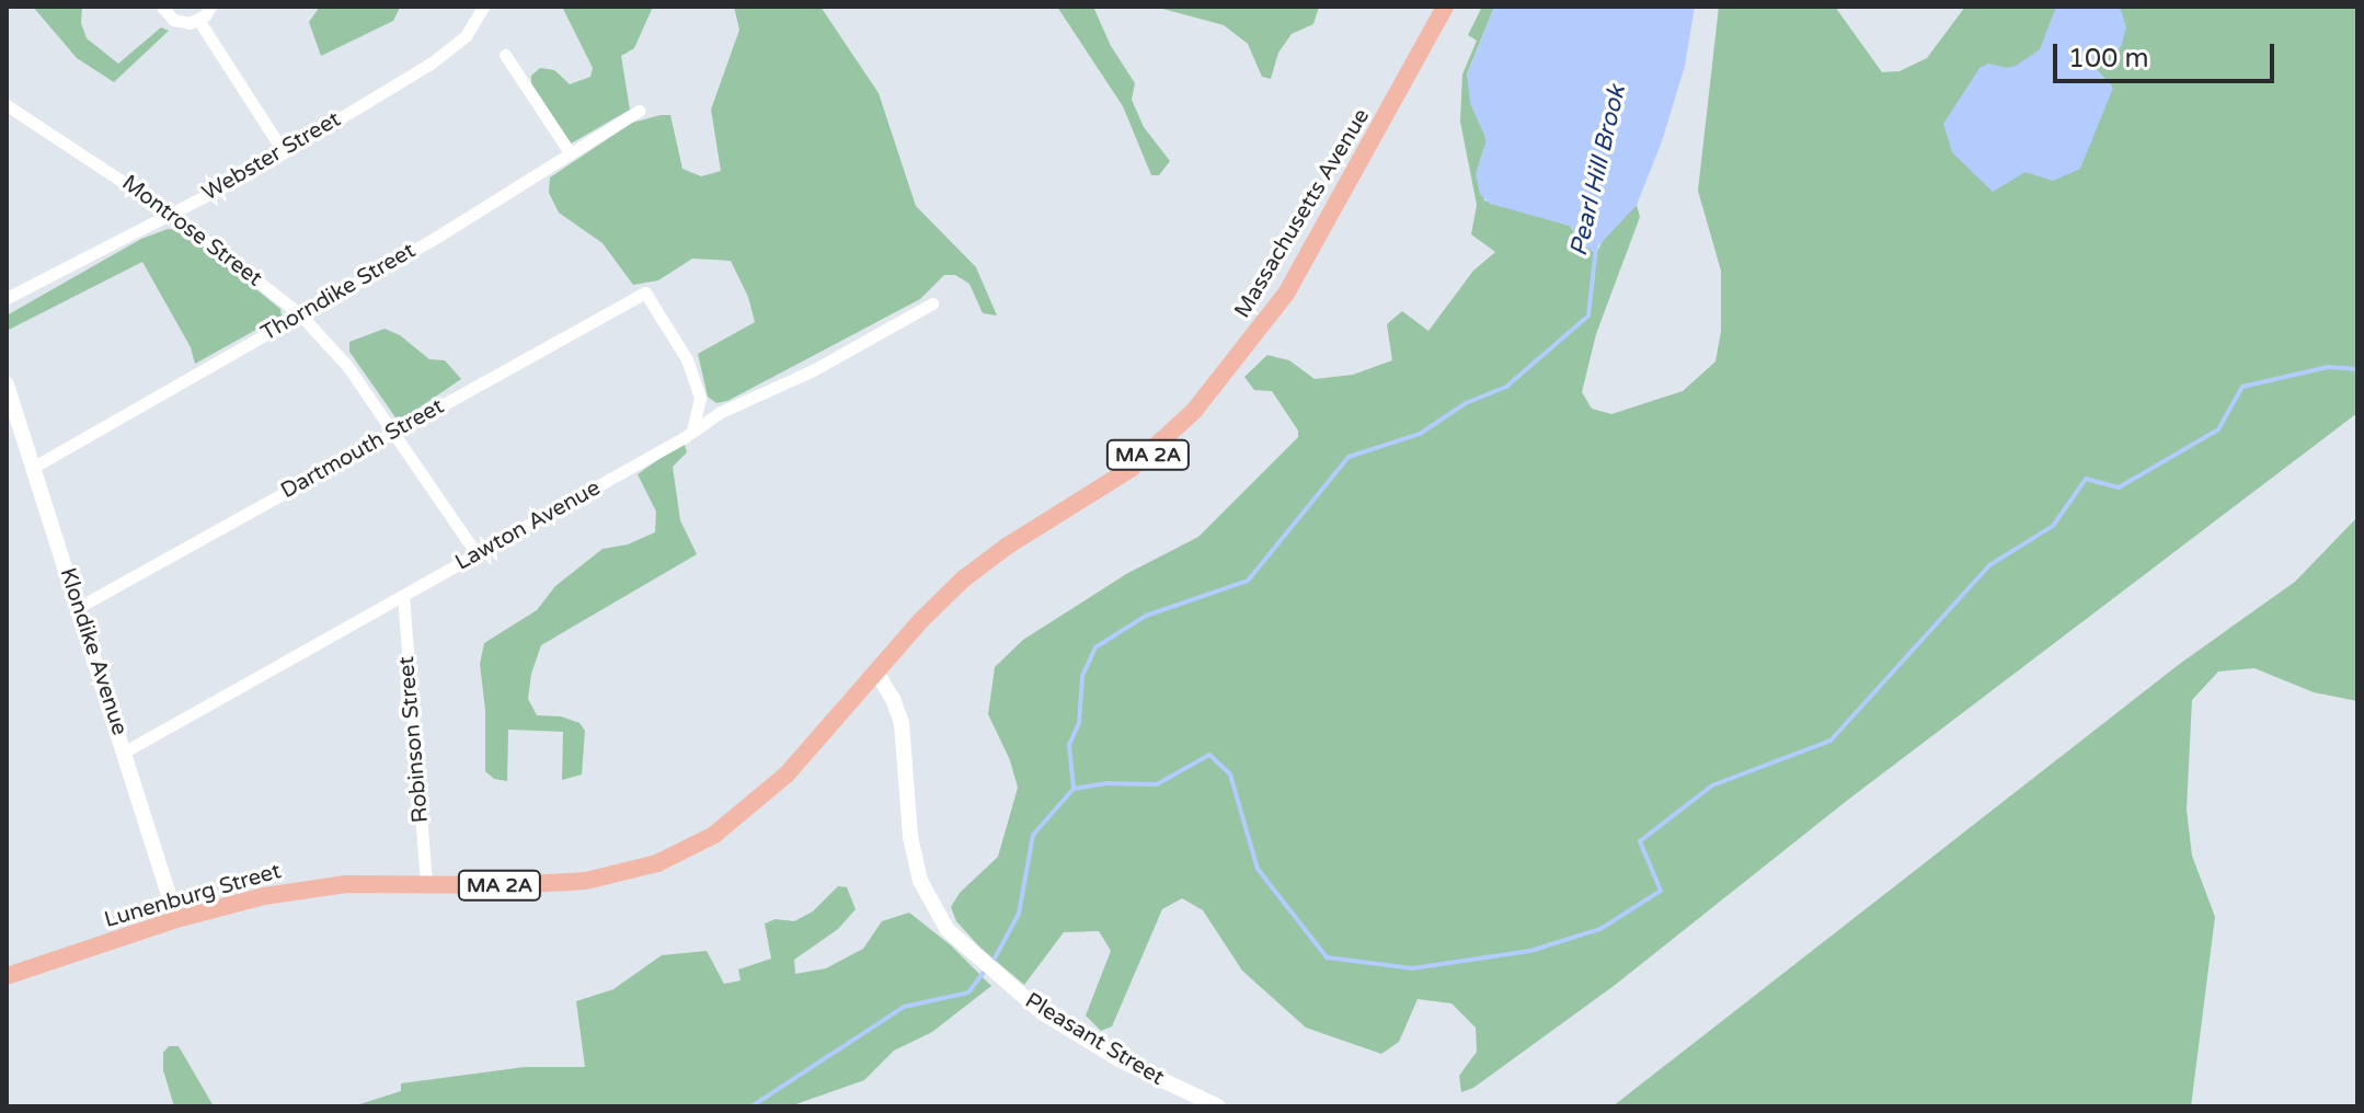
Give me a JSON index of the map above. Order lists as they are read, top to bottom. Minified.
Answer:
{"streets":{"main road":["Massachusetts Avenue","MA 2A","Lunenburg Street"],"street":["Webster Street","Montrose Street","Thorndike Street","Dartmouth Street","Lawton Avenue","Klondike Avenue","Robinson Street","Pleasant Street"]},"crossings":[["Webster Street","Montrose Street"],["Massachusetts Avenue","Lunenburg Street"],["Massachusetts Avenue","Pleasant Street"],["Montrose Street","Thorndike Street"],["Montrose Street","Dartmouth Street"],["Montrose Street","Lawton Avenue"],["Thorndike Street","Klondike Avenue"],["Dartmouth Street","Lawton Avenue"],["Dartmouth Street","Klondike Avenue"],["Lawton Avenue","Klondike Avenue"],["Lawton Avenue","Robinson Street"],["Klondike Avenue","Lunenburg Street"],["Robinson Street","Lunenburg Street"]],"water":["Pearl Hill Brook"],"scale_bar":"100 m"}
